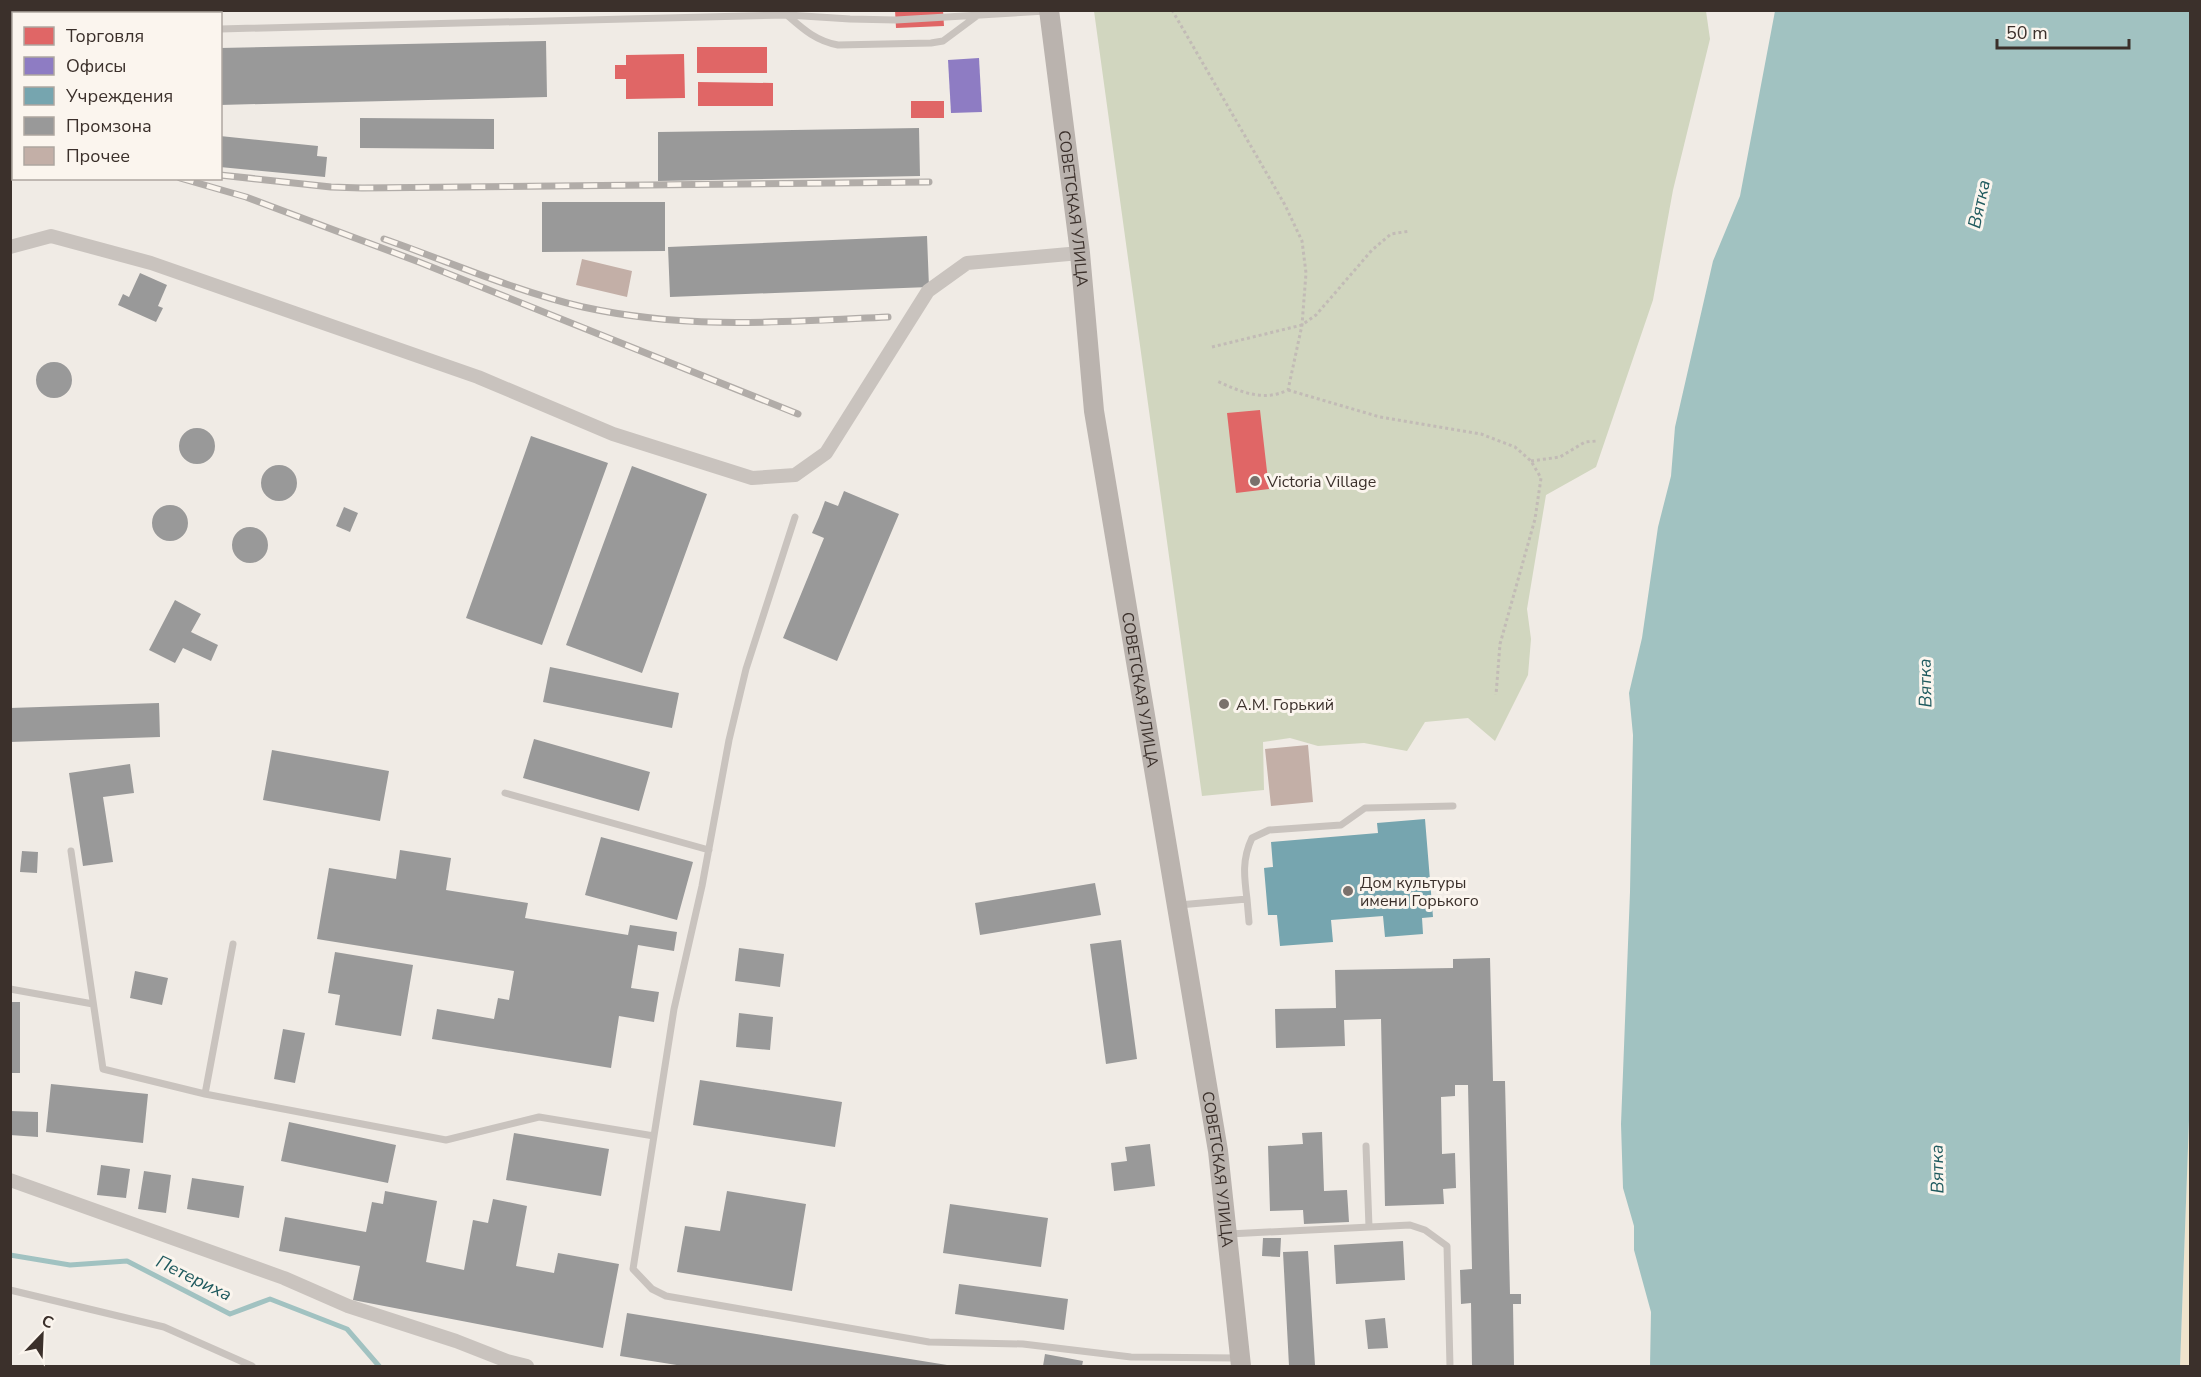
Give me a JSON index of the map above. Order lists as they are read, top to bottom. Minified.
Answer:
{"streets":{"main road":["СОВЕТСКАЯ УЛИЦА"]},"water":["Вятка","Петериха"],"places":["Victoria Village","А.М. Горький","Дом культуры имени Горького"],"legend":["Торговля","Офисы","Учреждения","Промзона","Прочее"],"scale_bar":"50 m","north":"top right"}
